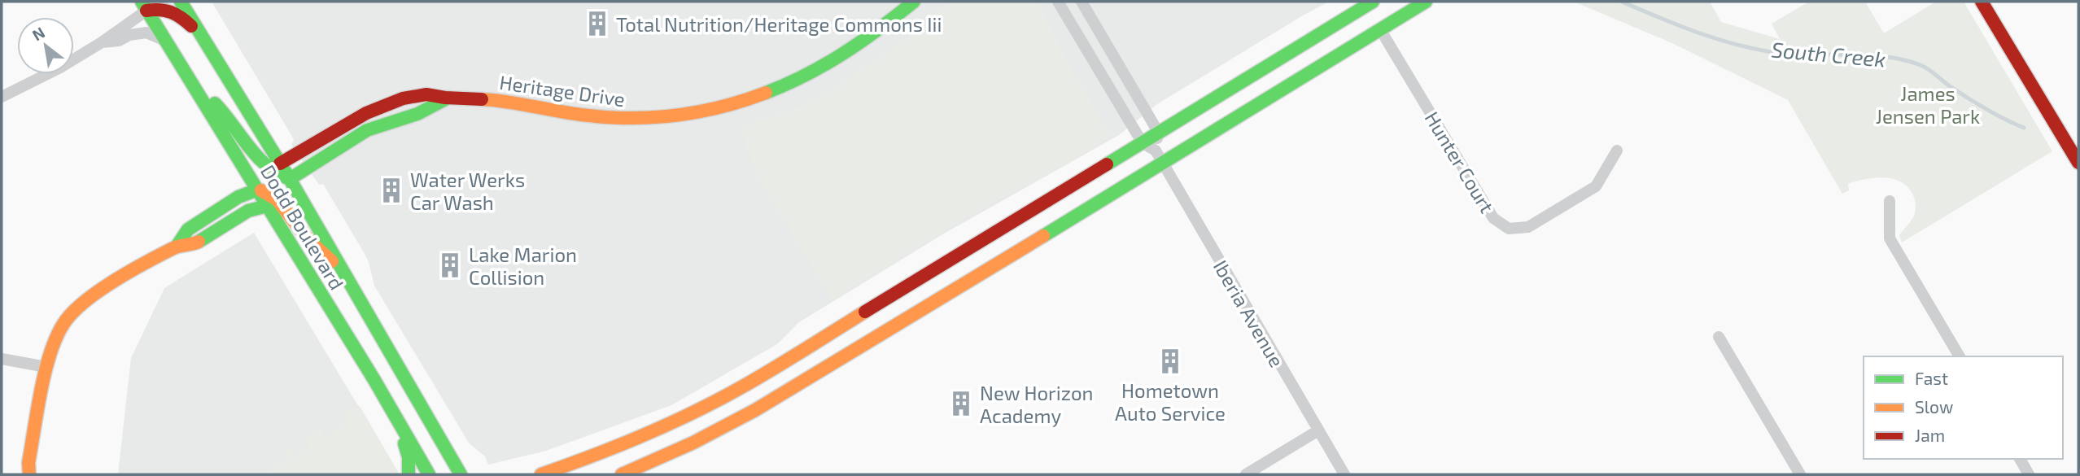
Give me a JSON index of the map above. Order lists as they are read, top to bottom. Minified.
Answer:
{"streets":{"main road":["Heritage Drive","Dodd Boulevard"],"street":["Hunter Court","Iberia Avenue"]},"crossings":[["Heritage Drive","Dodd Boulevard"]],"water":["South Creek"],"parks":["James Jensen Park"],"places":{"building":["Total Nutrition/Heritage Commons Iii","Water Werks Car Wash","Lake Marion Collision","Hometown Auto Service","New Horizon Academy"]},"legend":["Fast","Slow","Jam"],"north":"top left"}
